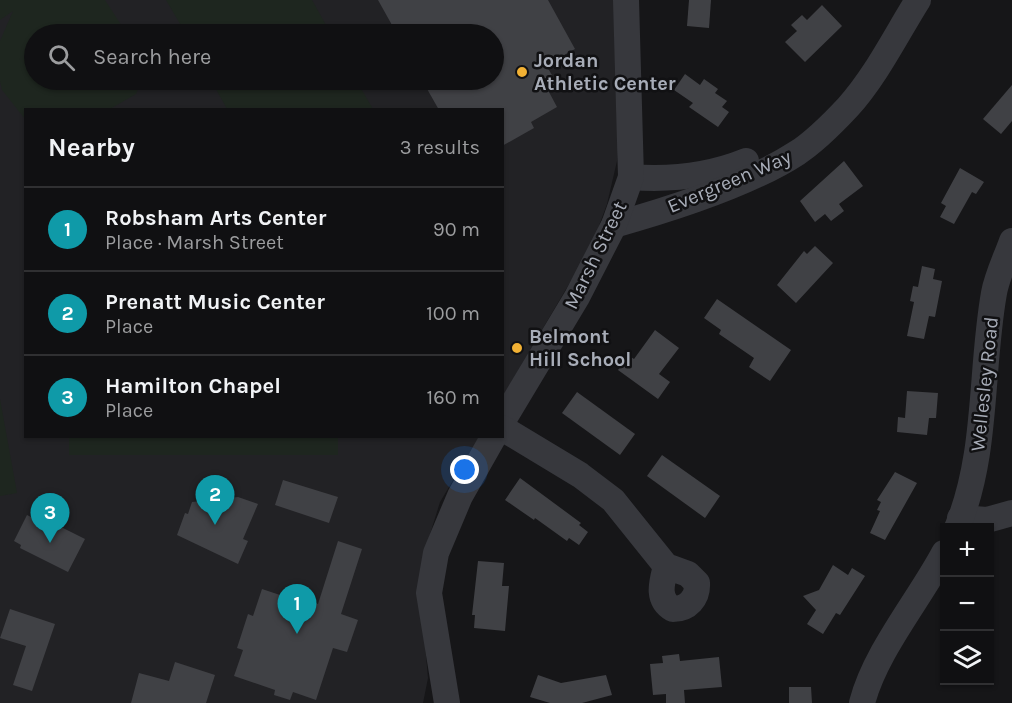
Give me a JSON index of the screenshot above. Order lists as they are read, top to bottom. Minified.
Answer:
{"streets":{"street":["Evergreen Way","Marsh Street","Wellesley Road"]},"crossings":[["Evergreen Way","Marsh Street"]],"places":["Jordan Athletic Center","Belmont Hill School"],"page":{"search":"Search here","heading":["Nearby","3 results"],"list":[{"mark":"1","name":"Robsham Arts Center","note":"Place · Marsh Street","value":"90 m"},{"mark":"2","name":"Prenatt Music Center","note":"Place","value":"100 m"},{"mark":"3","name":"Hamilton Chapel","note":"Place","value":"160 m"}],"pins":["2","3","1"],"map_buttons":["+","−"]}}
